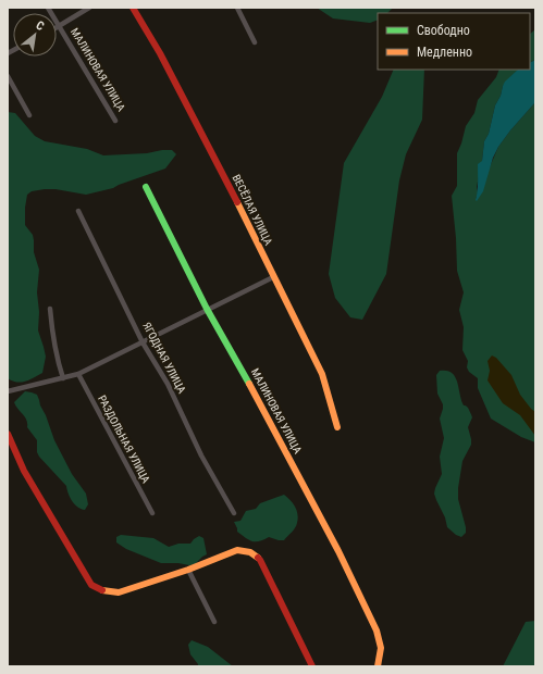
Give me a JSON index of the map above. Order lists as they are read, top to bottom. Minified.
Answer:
{"streets":{"street":["МАЛИНОВАЯ УЛИЦА","ВЕСЁЛАЯ УЛИЦА","ЯГОДНАЯ УЛИЦА","РАЗДОЛЬНАЯ УЛИЦА"]},"legend":["Свободно","Медленно"],"north":"top right"}
